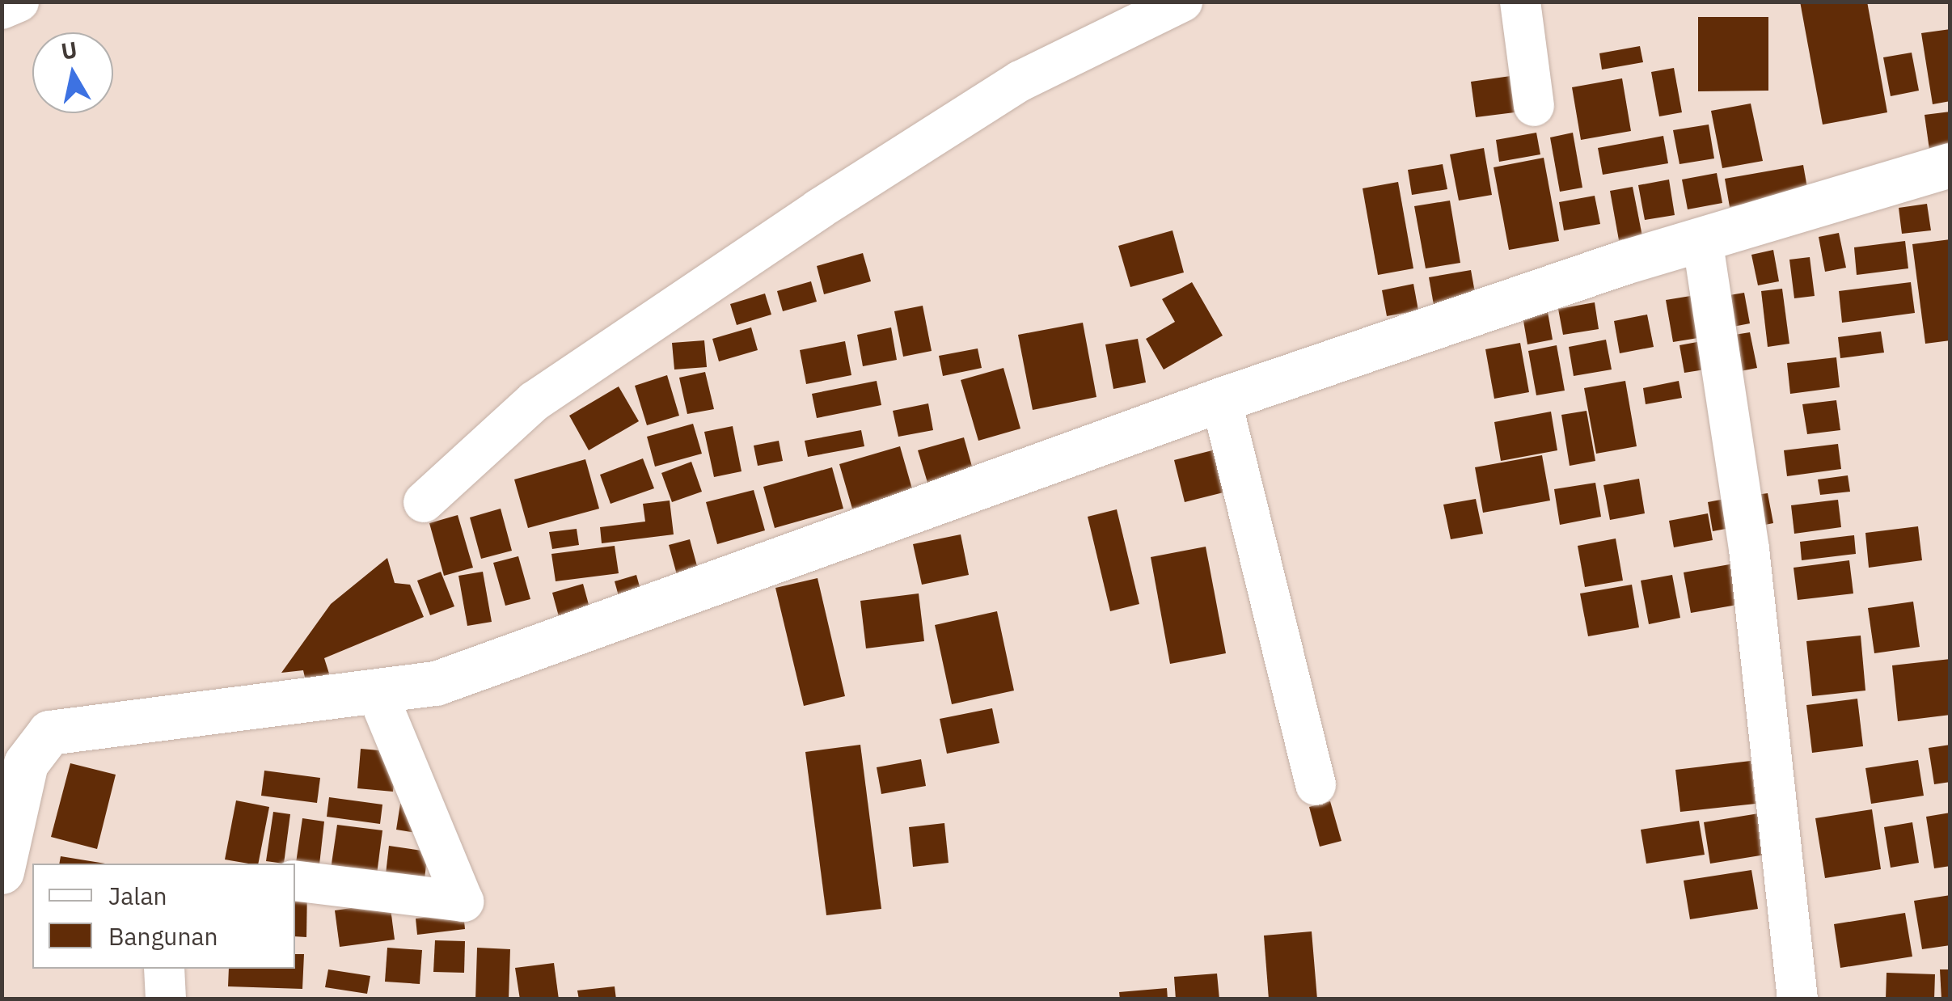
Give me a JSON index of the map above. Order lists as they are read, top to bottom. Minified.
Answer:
{"legend":["Jalan","Bangunan"],"north":"top"}
